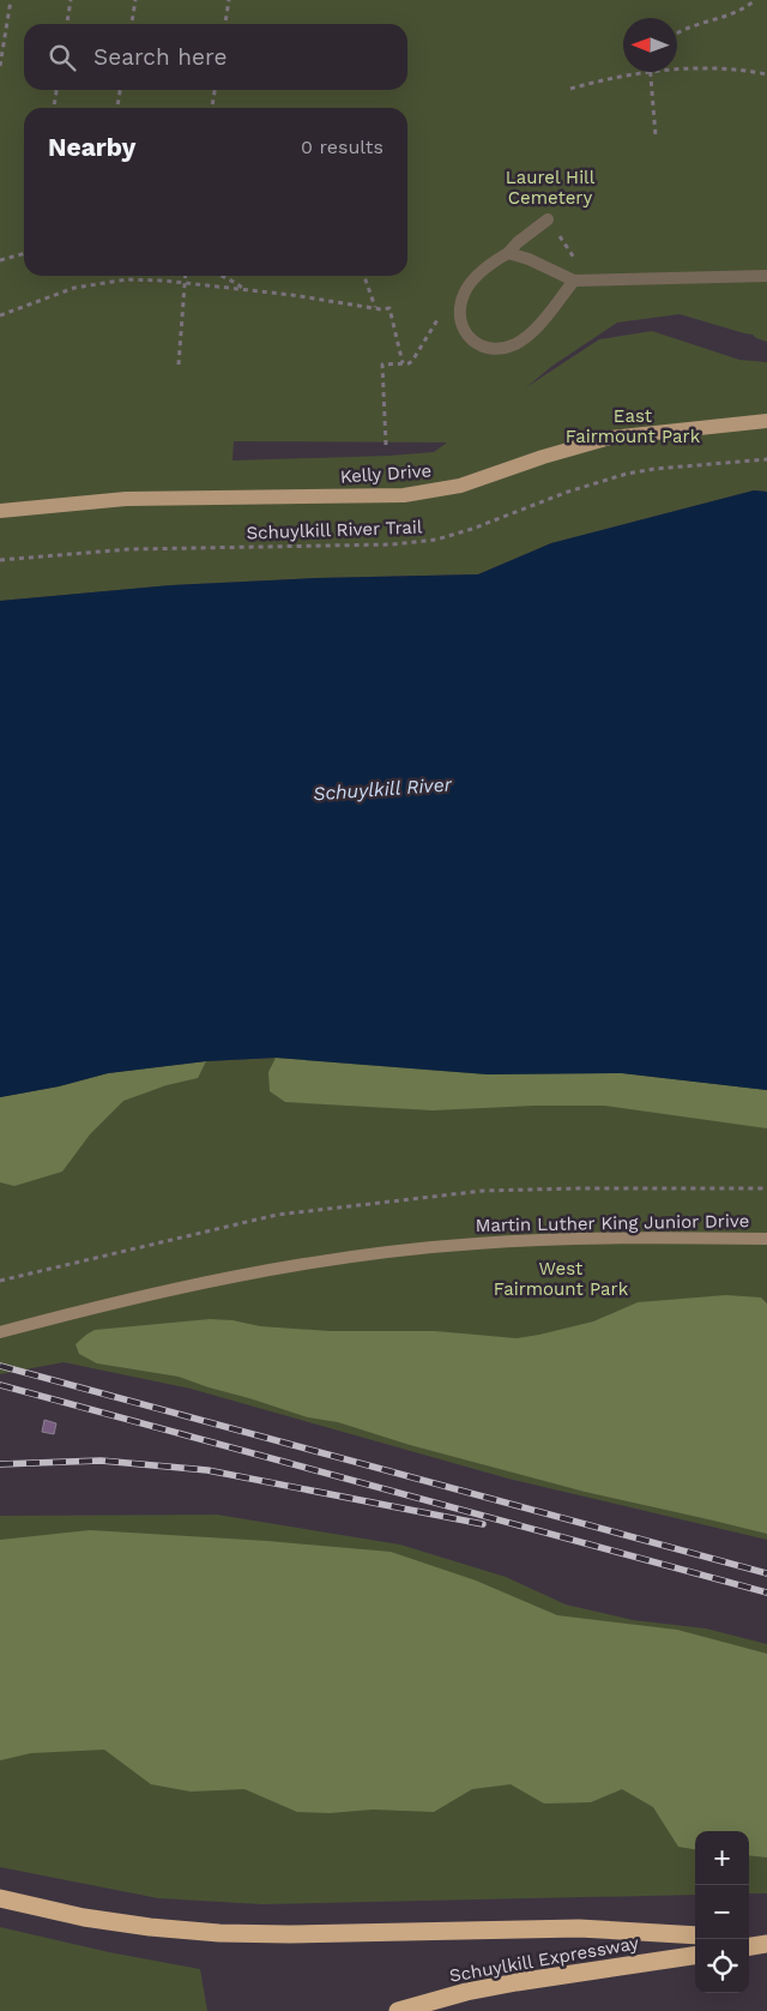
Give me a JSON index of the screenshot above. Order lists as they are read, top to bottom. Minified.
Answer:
{"streets":{"highway":["Schuylkill Expressway"],"main road":["Kelly Drive","Martin Luther King Junior Drive"],"path":["Schuylkill River Trail"]},"water":["Schuylkill River"],"parks":["Laurel Hill Cemetery","East Fairmount Park","West Fairmount Park"],"north":"left","page":{"search":"Search here","heading":["Nearby","0 results"],"map_buttons":["+","−"]}}
